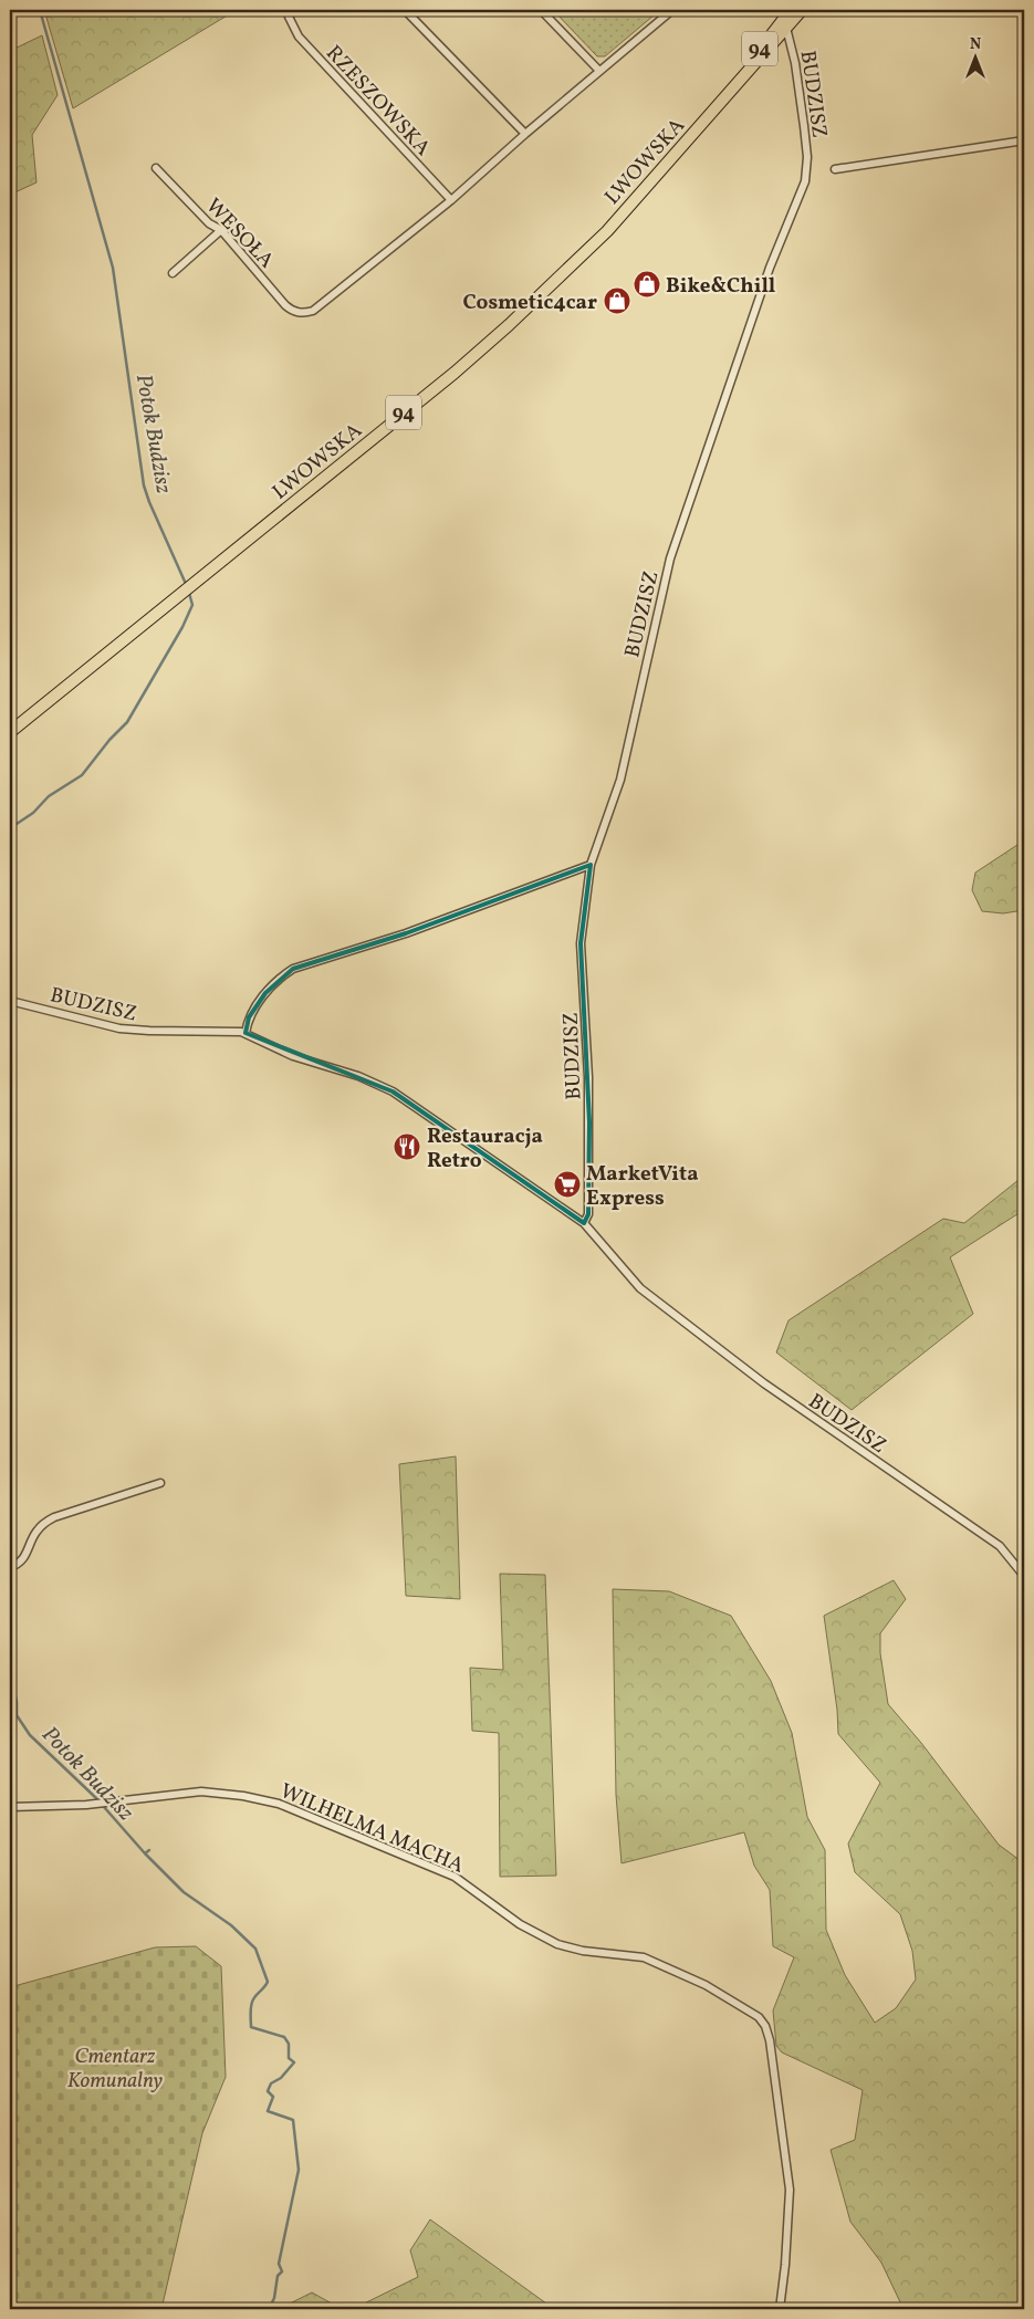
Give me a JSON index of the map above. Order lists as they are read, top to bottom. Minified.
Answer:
{"streets":{"main road":["94","LWOWSKA"],"street":["BUDZISZ","RZESZOWSKA","WESOŁA","WILHELMA MACHA"]},"crossings":[["94","BUDZISZ"],["94","LWOWSKA"],["BUDZISZ","LWOWSKA"],["RZESZOWSKA","WESOŁA"]],"water":["Potok Budzisz"],"parks":["Cmentarz Komunalny"],"places":{"shop":["Bike&Chill","Cosmetic4car"],"restaurant":["Restauracja Retro"],"supermarket":["MarketVita Express"]},"north":"top"}
